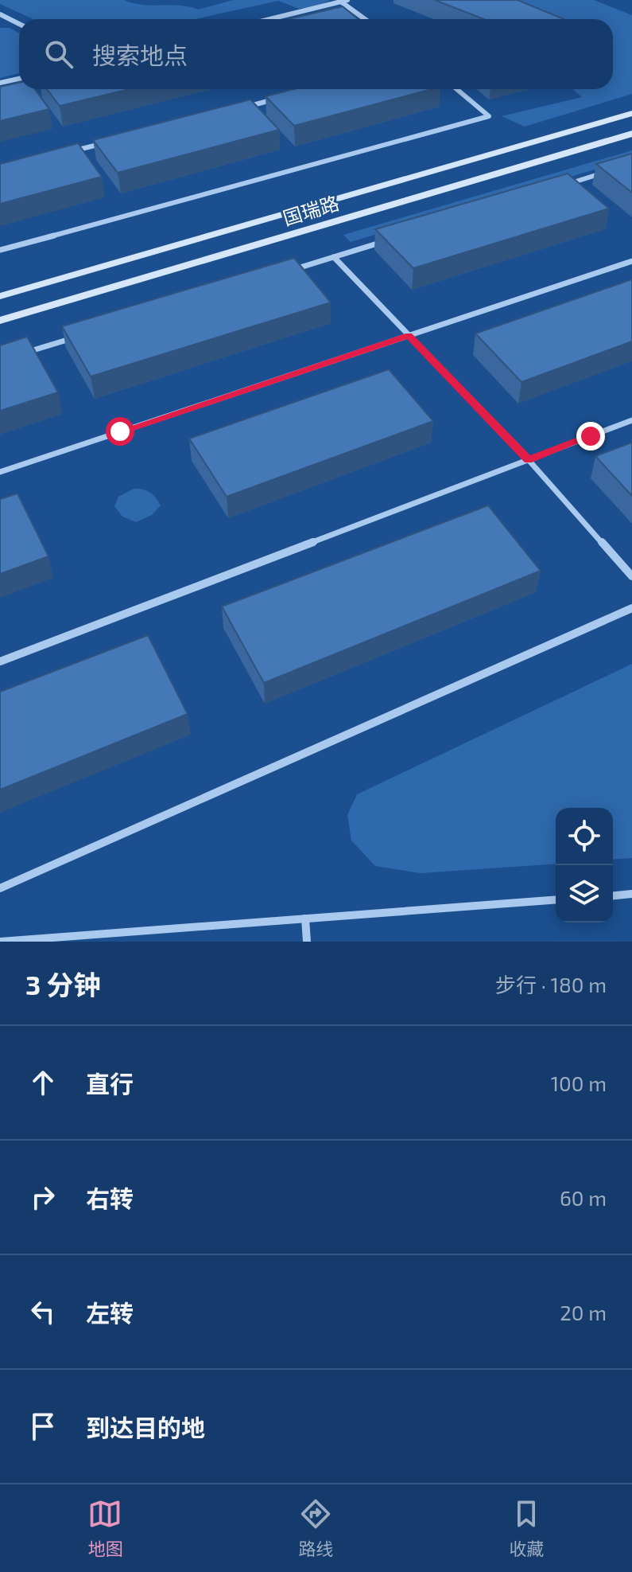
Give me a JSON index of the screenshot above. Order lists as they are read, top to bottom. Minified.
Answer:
{"streets":{"street":["国瑞路"]},"page":{"search":"搜索地点","heading":["3 分钟","步行 · 180 m"],"list":[["直行","100 m"],["右转","60 m"],["左转","20 m"],"到达目的地"],"nav":["地图","路线","收藏"]}}
